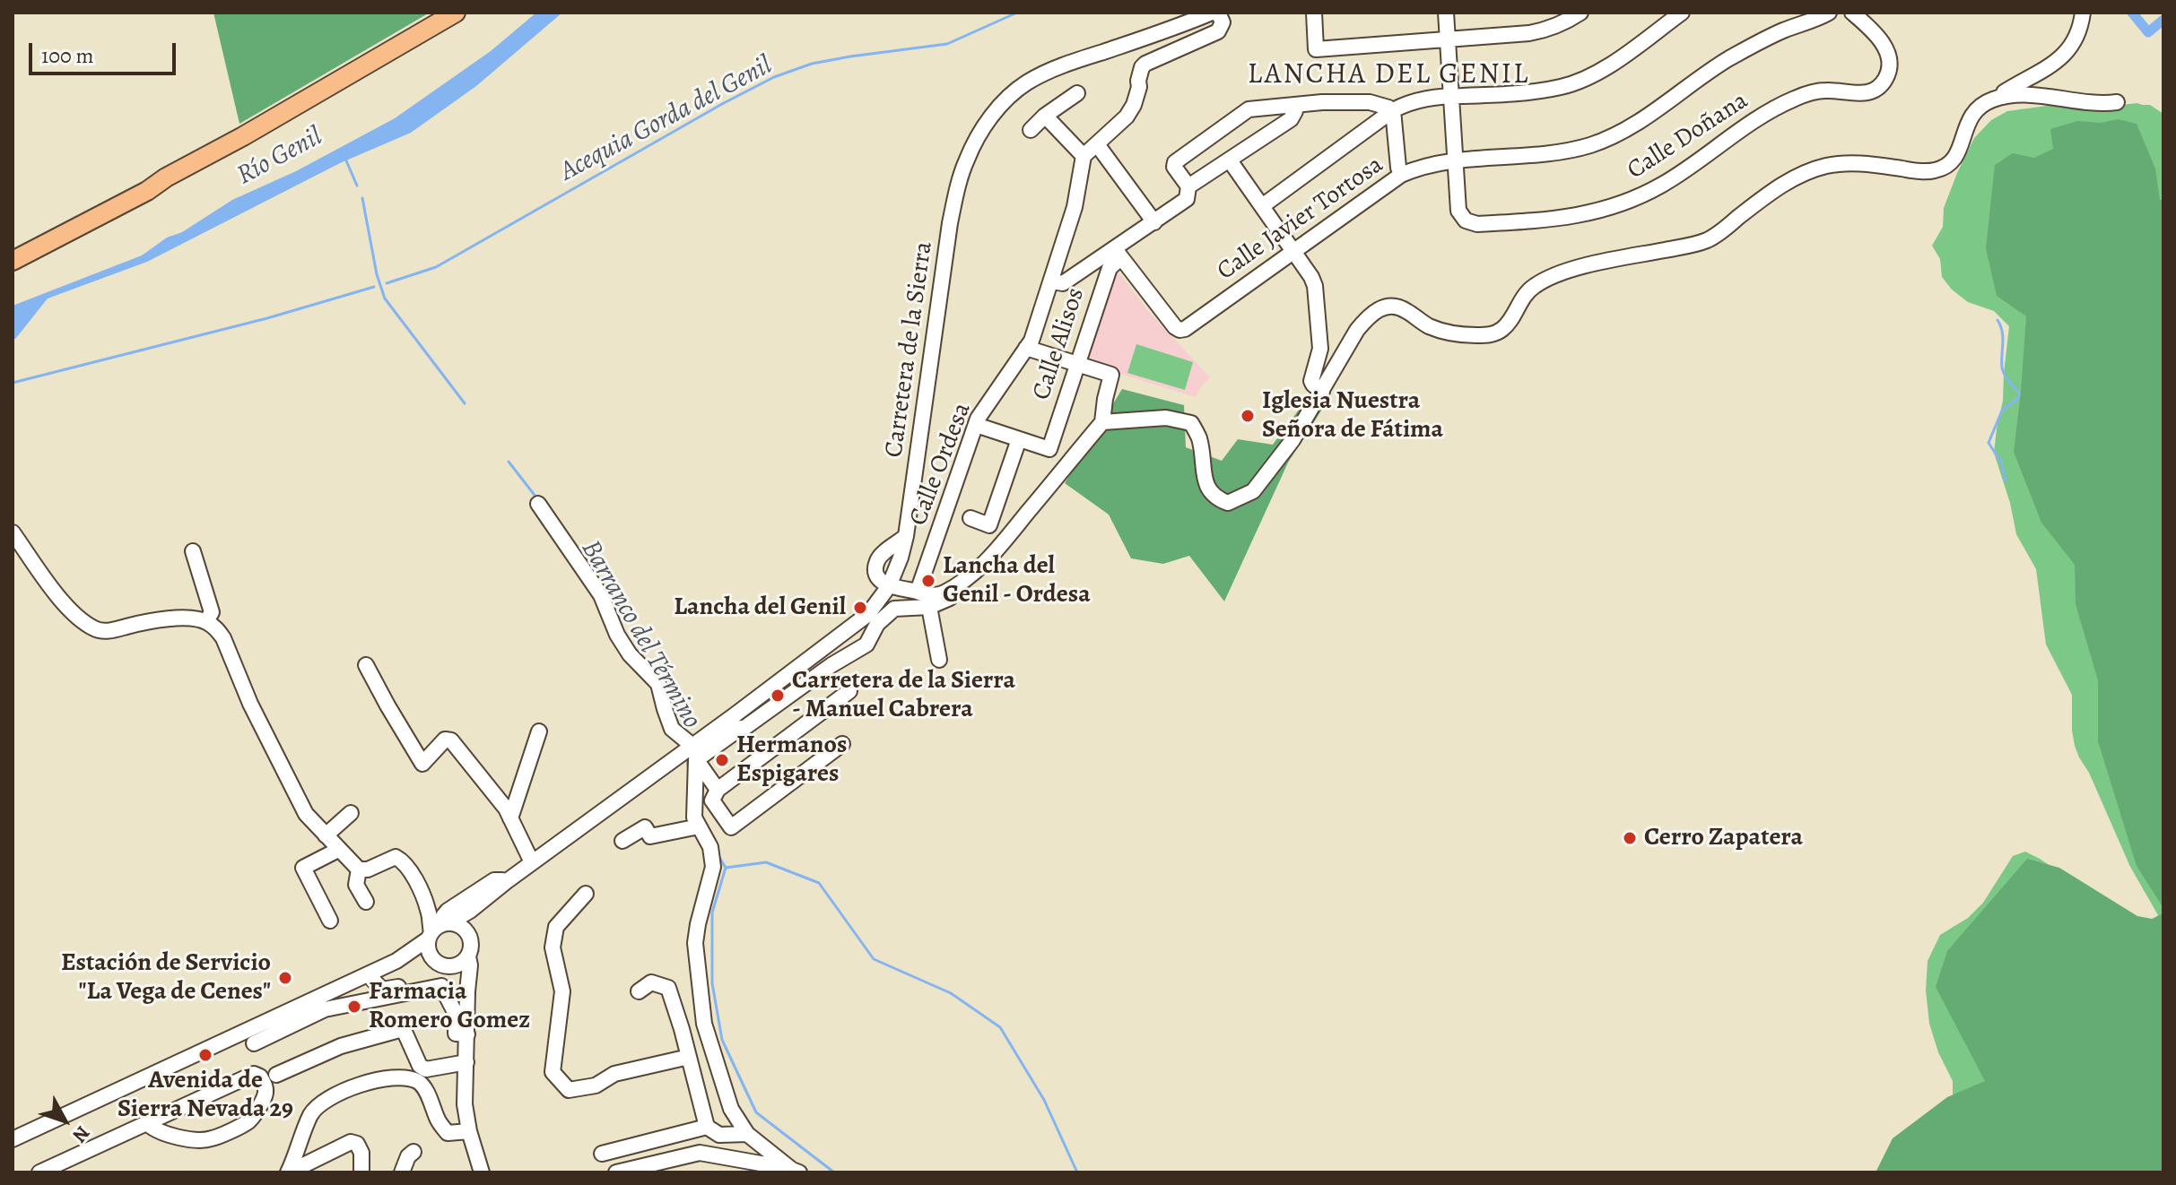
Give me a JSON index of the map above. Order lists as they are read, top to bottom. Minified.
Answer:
{"streets":{"street":["Calle Doñana","Calle Javier Tortosa","Calle Alisos","Carretera de la Sierra","Calle Ordesa"]},"crossings":[["Calle Doñana","Calle Javier Tortosa"],["Calle Javier Tortosa","Calle Alisos"]],"districts":["LANCHA DEL GENIL"],"water":["Acequia Gorda del Genil","Río Genil","Barranco del Término"],"places":["Iglesia Nuestra Señora de Fátima","Lancha del Genil - Ordesa","Lancha del Genil","Carretera de la Sierra - Manuel Cabrera","Hermanos Espigares","Cerro Zapatera","Estación de Servicio \"La Vega de Cenes\"","Farmacia Romero Gomez","Avenida de Sierra Nevada 29"],"scale_bar":"100 m","north":"bottom right"}
